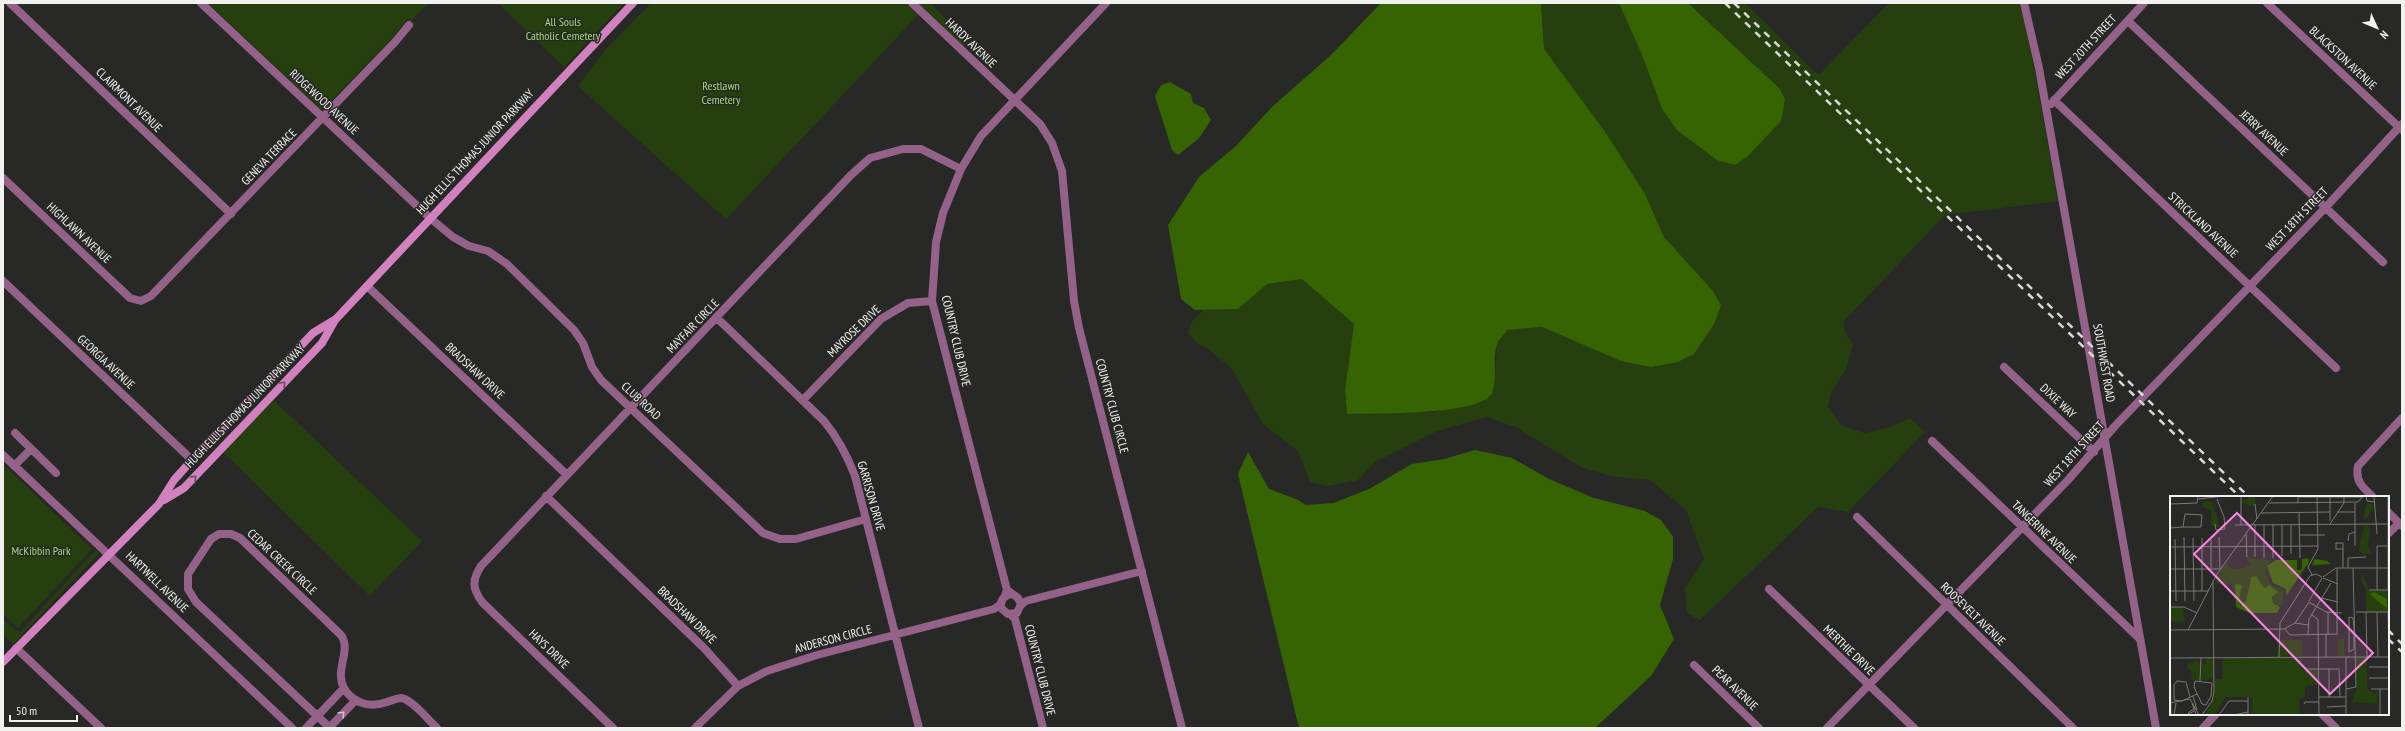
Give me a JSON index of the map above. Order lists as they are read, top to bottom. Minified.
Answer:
{"streets":{"main road":["HUGH ELLIS THOMAS JUNIOR PARKWAY"],"street":["HARDY AVENUE","WEST 20TH STREET","BLACKSTON AVENUE","CLAIRMONT AVENUE","RIDGEWOOD AVENUE","JERRY AVENUE","GENEVA TERRACE","WEST 18TH STREET","STRICKLAND AVENUE","HIGHLAWN AVENUE","MAYFAIR CIRCLE","MAYROSE DRIVE","COUNTRY CLUB DRIVE","GEORGIA AVENUE","SOUTHWEST ROAD","BRADSHAW DRIVE","CLUB ROAD","DIXIE WAY","COUNTRY CLUB CIRCLE","GARRISON DRIVE","TANGERINE AVENUE","CEDAR CREEK CIRCLE","HARTWELL AVENUE","ROOSEVELT AVENUE","ANDERSON CIRCLE","HAYS DRIVE","MERTHIE DRIVE","PEAR AVENUE"]},"crossings":[["HARDY AVENUE","COUNTRY CLUB DRIVE"],["HARDY AVENUE","COUNTRY CLUB CIRCLE"],["WEST 20TH STREET","JERRY AVENUE"],["WEST 20TH STREET","STRICKLAND AVENUE"],["WEST 20TH STREET","SOUTHWEST ROAD"],["BLACKSTON AVENUE","WEST 18TH STREET"],["CLAIRMONT AVENUE","GENEVA TERRACE"],["RIDGEWOOD AVENUE","HUGH ELLIS THOMAS JUNIOR PARKWAY"],["RIDGEWOOD AVENUE","GENEVA TERRACE"],["RIDGEWOOD AVENUE","CLUB ROAD"],["JERRY AVENUE","WEST 18TH STREET"],["HUGH ELLIS THOMAS JUNIOR PARKWAY","GEORGIA AVENUE"],["HUGH ELLIS THOMAS JUNIOR PARKWAY","BRADSHAW DRIVE"],["HUGH ELLIS THOMAS JUNIOR PARKWAY","CLUB ROAD"],["HUGH ELLIS THOMAS JUNIOR PARKWAY","HARTWELL AVENUE"],["GENEVA TERRACE","HIGHLAWN AVENUE"],["WEST 18TH STREET","STRICKLAND AVENUE"],["WEST 18TH STREET","SOUTHWEST ROAD"],["WEST 18TH STREET","DIXIE WAY"],["WEST 18TH STREET","TANGERINE AVENUE"],["WEST 18TH STREET","ROOSEVELT AVENUE"],["WEST 18TH STREET","MERTHIE DRIVE"],["MAYFAIR CIRCLE","COUNTRY CLUB DRIVE"],["MAYFAIR CIRCLE","BRADSHAW DRIVE"],["MAYFAIR CIRCLE","CLUB ROAD"],["MAYFAIR CIRCLE","GARRISON DRIVE"],["MAYFAIR CIRCLE","HAYS DRIVE"],["MAYROSE DRIVE","COUNTRY CLUB DRIVE"],["MAYROSE DRIVE","GARRISON DRIVE"],["COUNTRY CLUB DRIVE","COUNTRY CLUB CIRCLE"],["SOUTHWEST ROAD","TANGERINE AVENUE"],["BRADSHAW DRIVE","ANDERSON CIRCLE"],["CLUB ROAD","GARRISON DRIVE"],["GARRISON DRIVE","ANDERSON CIRCLE"]],"parks":["All Souls Catholic Cemetery","Restlawn Cemetery","McKibbin Park"],"scale_bar":"50 m","north":"bottom right"}
